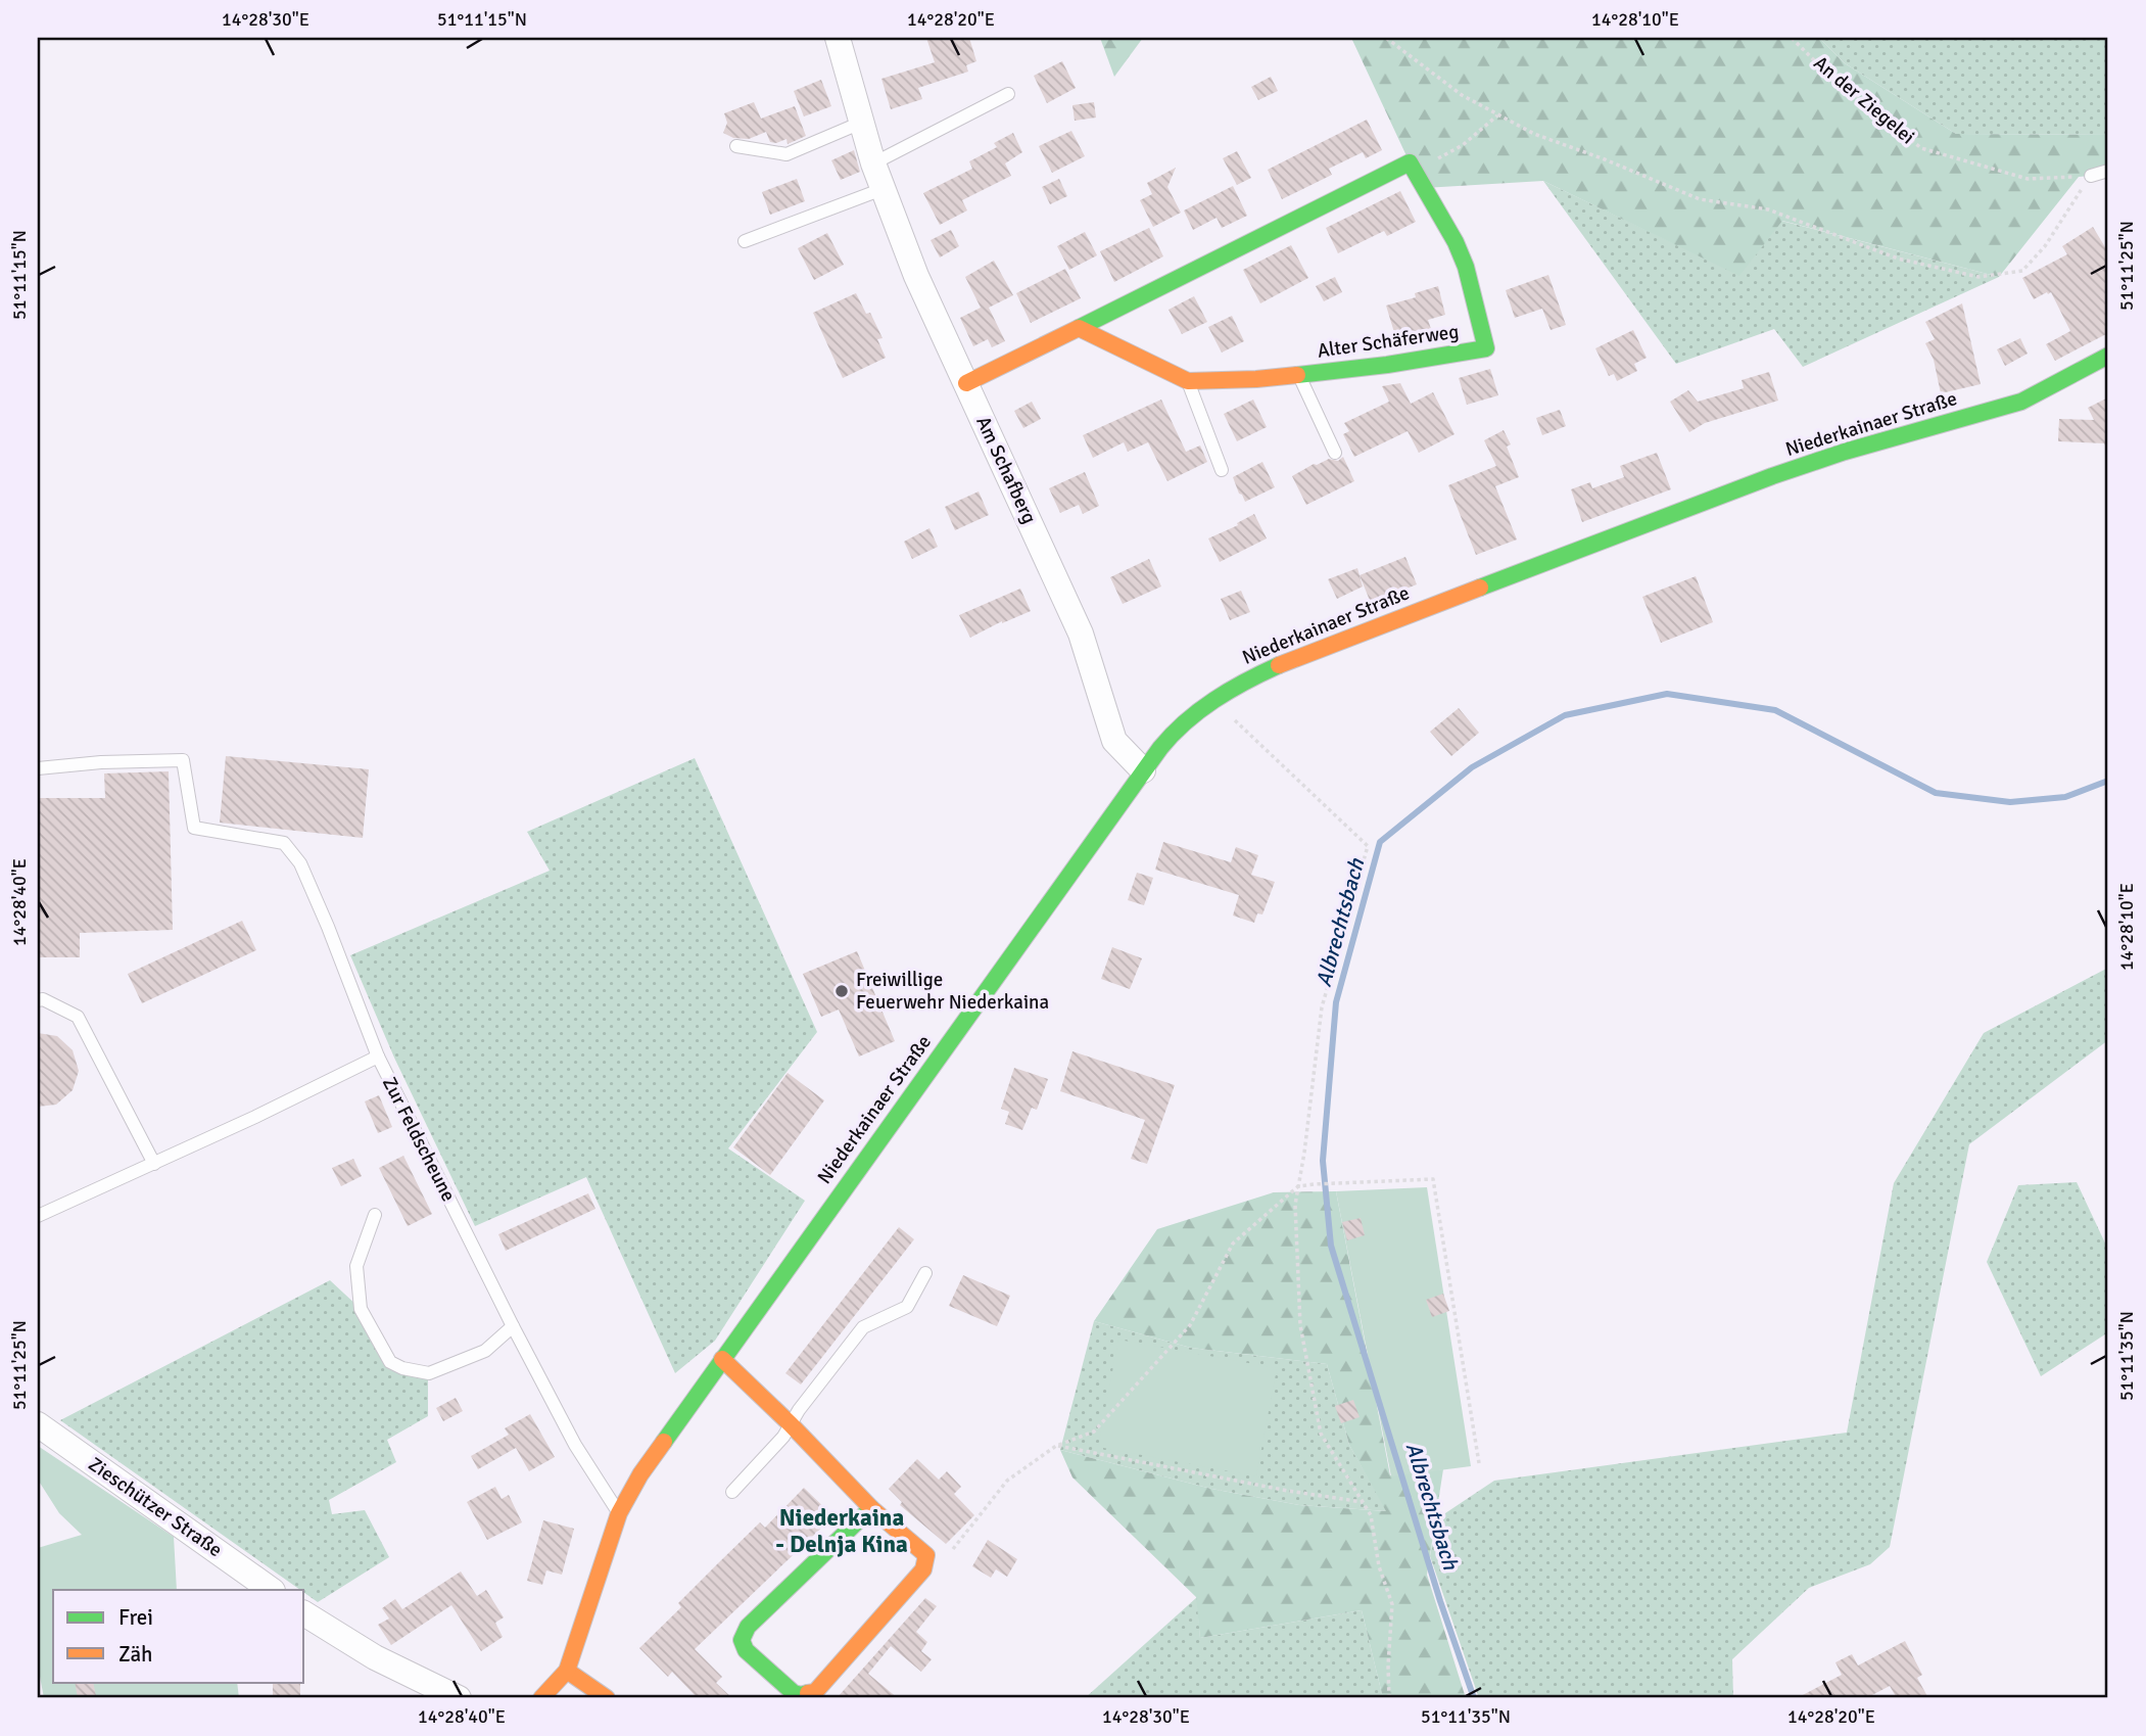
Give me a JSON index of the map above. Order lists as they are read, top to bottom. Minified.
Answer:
{"streets":{"street":["Alter Schäferweg","Niederkainaer Straße","Am Schafberg","Zieschützer Straße"],"lane":["Zur Feldscheune"],"path":["An der Ziegelei"]},"crossings":[["Niederkainaer Straße","Am Schafberg"],["Niederkainaer Straße","Zur Feldscheune"]],"districts":["Niederkaina - Delnja Kina"],"water":["Albrechtsbach"],"places":["Freiwillige Feuerwehr Niederkaina"],"legend":["Frei","Zäh"],"coordinates":["14°28'30\"E","51°11'15\"N","14°28'20\"E","14°28'10\"E","51°11'25\"N","14°28'40\"E","51°11'35\"N"]}
